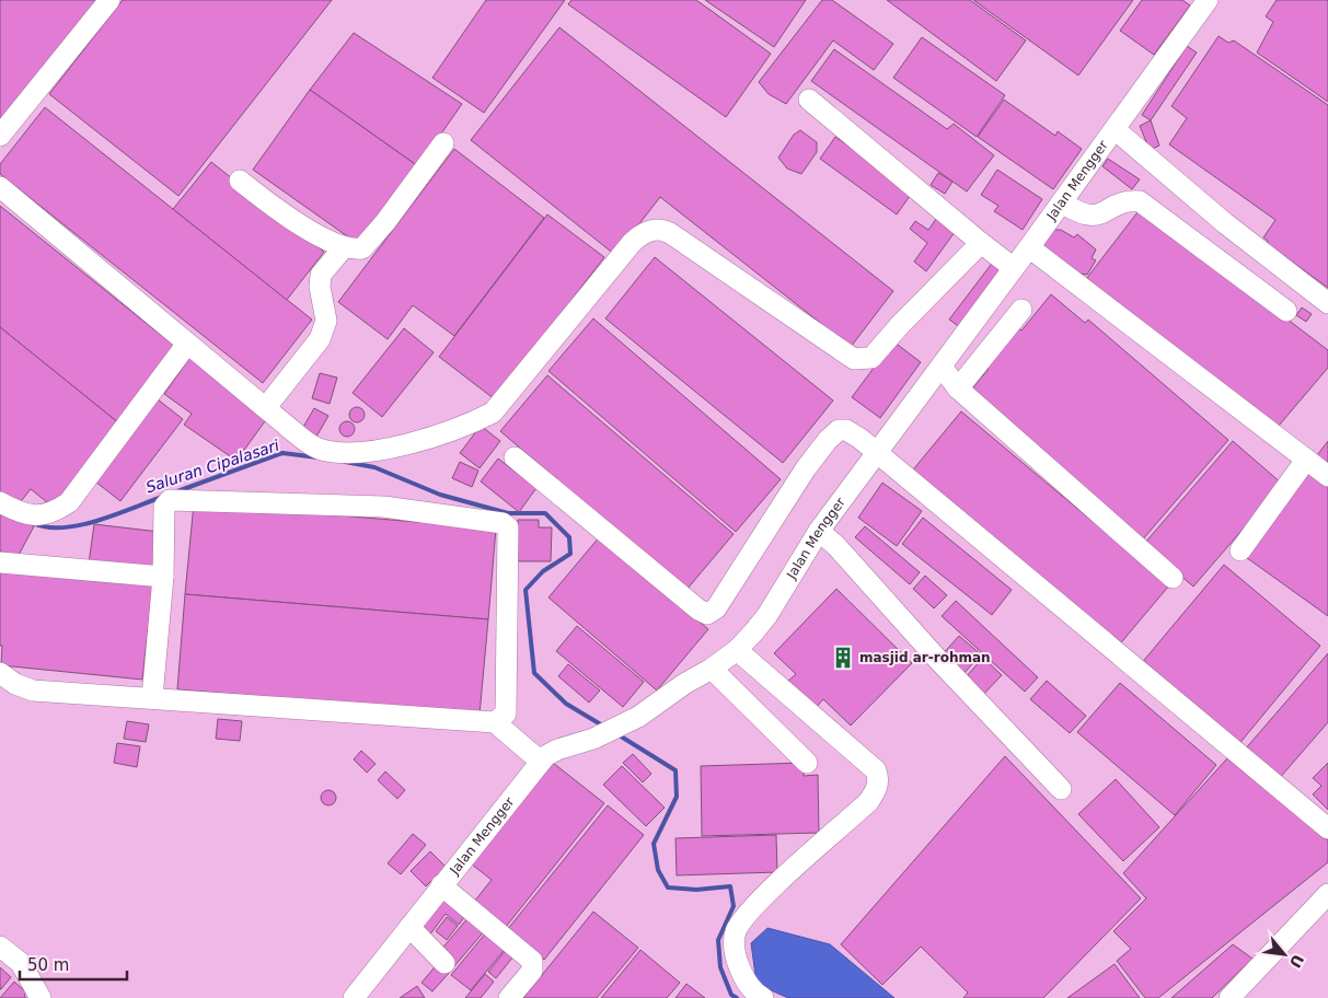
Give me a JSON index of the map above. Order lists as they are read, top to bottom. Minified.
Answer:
{"streets":{"street":["Jalan Mengger"]},"water":["Saluran Cipalasari"],"places":{"building":["masjid ar-rohman"]},"scale_bar":"50 m","north":"bottom right"}
